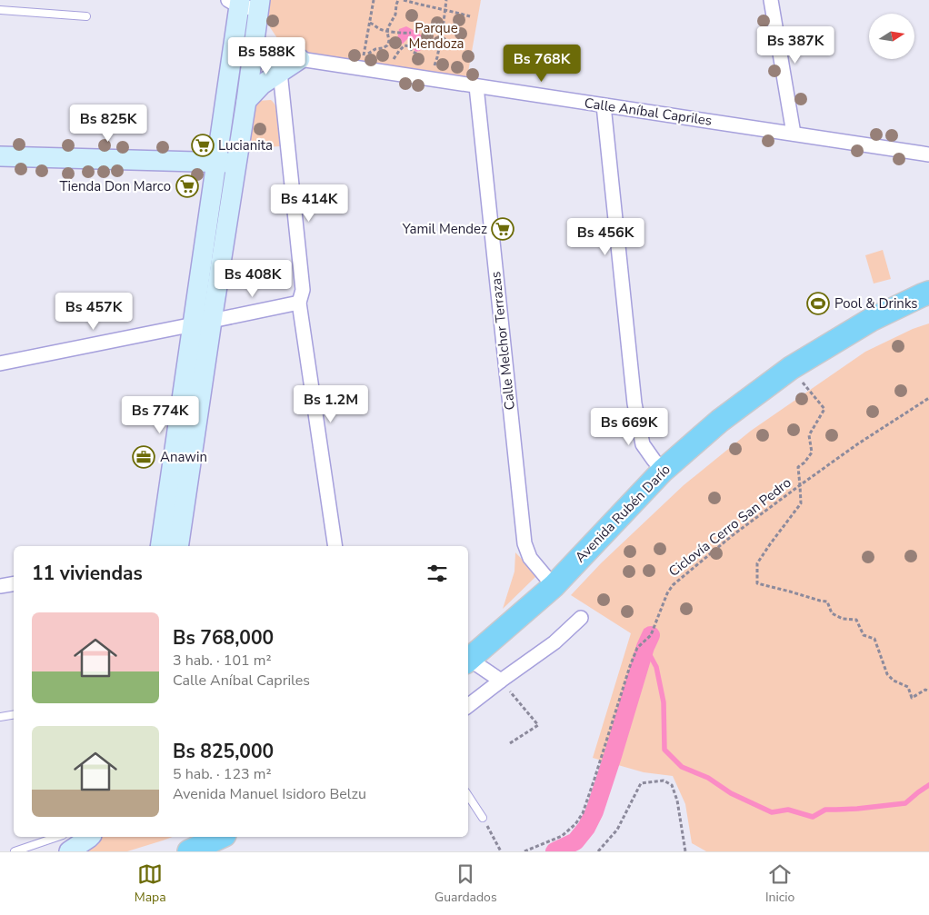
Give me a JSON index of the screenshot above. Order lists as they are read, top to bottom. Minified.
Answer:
{"streets":{"highway":["Avenida Rubén Darío"],"street":["Calle Aníbal Capriles","Calle Melchor Terrazas"],"path":["Ciclovía Cerro San Pedro"]},"crossings":[["Calle Aníbal Capriles","Calle Melchor Terrazas"],["Calle Melchor Terrazas","Avenida Rubén Darío"]],"parks":["Parque Mendoza"],"places":{"supermarket":["Lucianita","Tienda Don Marco","Yamil Mendez"],"sports":["Pool & Drinks"],"office":["Anawin"]},"north":"right","page":{"price":["Bs 387K","Bs 588K","Bs 768K","Bs 825K","Bs 414K","Bs 456K","Bs 408K","Bs 457K","Bs 1.2M","Bs 774K","Bs 669K"],"heading":"11 viviendas","list":[{"name":"Bs 768,000","note":"3 hab. · 101 m² · Calle Aníbal Capriles"},{"name":"Bs 825,000","note":"5 hab. · 123 m² · Avenida Manuel Isidoro Belzu"}],"tabs":["Mapa","Guardados","Inicio"]}}
